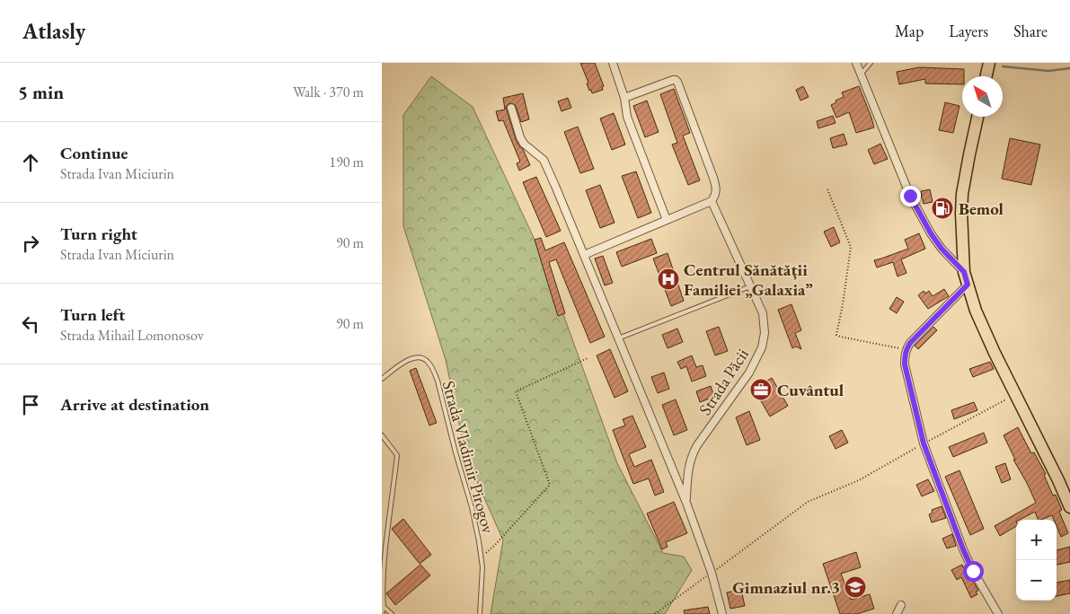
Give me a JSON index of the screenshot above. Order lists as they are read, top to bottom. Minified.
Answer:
{"streets":{"street":["Strada Păcii"],"lane":["Strada Vladimir Pirogov"]},"places":{"fuel station":["Bemol"],"hospital":["Centrul Sănătății Familiei „Galaxia”"],"office":["Cuvântul"],"school or university":["Gimnaziul nr.3"]},"north":"top left","page":{"header":"Atlasly","nav":["Map","Layers","Share"],"heading":["5 min","Walk · 370 m"],"list":[["Continue","Strada Ivan Miciurin","190 m"],["Turn right","Strada Ivan Miciurin","90 m"],["Turn left","Strada Mihail Lomonosov","90 m"],"Arrive at destination"],"map_buttons":["+","−"]}}
